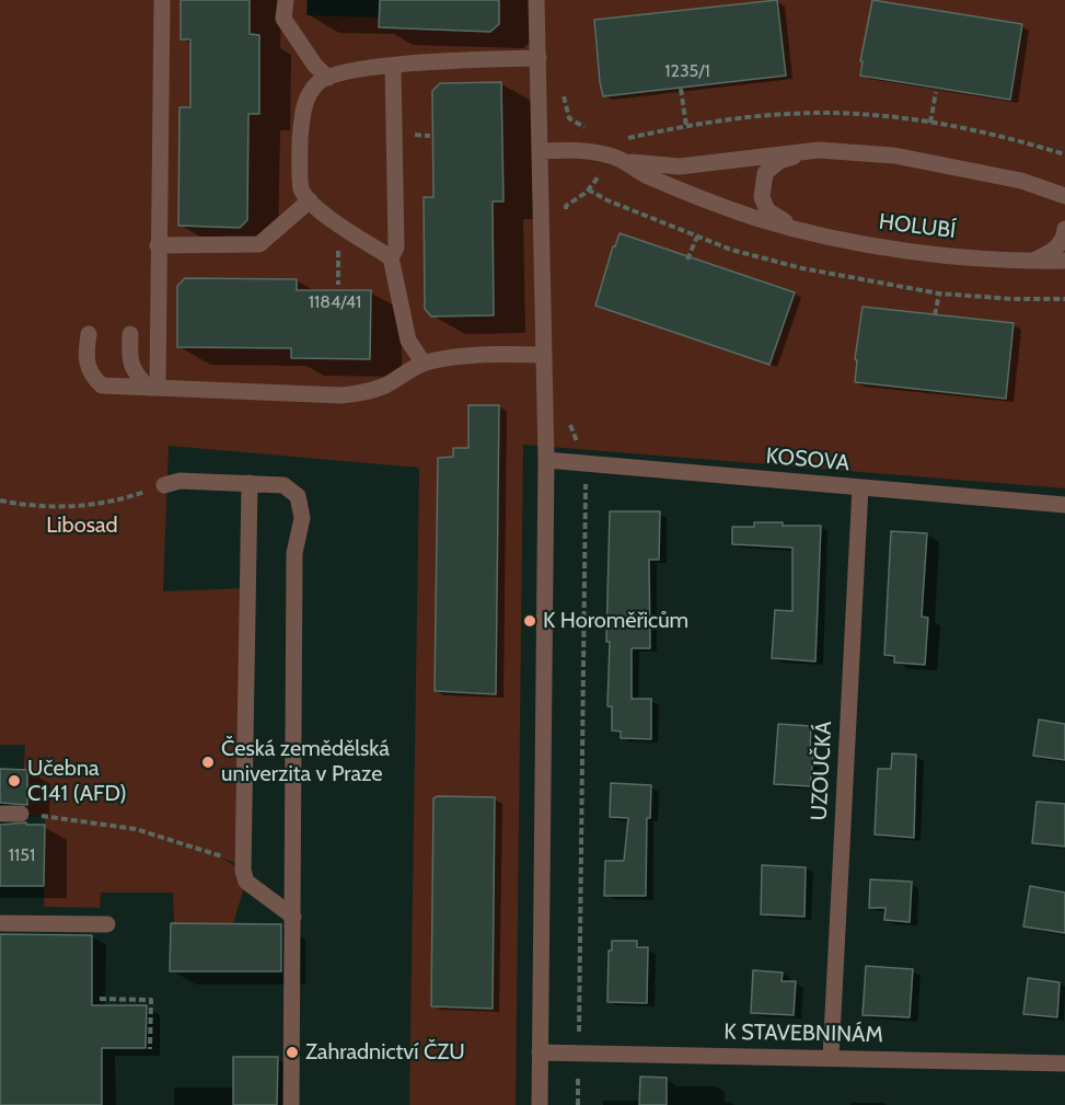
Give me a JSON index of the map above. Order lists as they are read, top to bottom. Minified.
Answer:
{"streets":{"street":["HOLUBÍ","KOSOVA","UZOUČKÁ","K STAVEBNINÁM"]},"crossings":[["KOSOVA","UZOUČKÁ"],["UZOUČKÁ","K STAVEBNINÁM"]],"parks":["Libosad"],"places":["K Horoměřicům","Česká zemědělská univerzita v Praze","Učebna C141 (AFD)","Zahradnictví ČZU"],"house_numbers":["1235/1","1184/41","1151"]}
